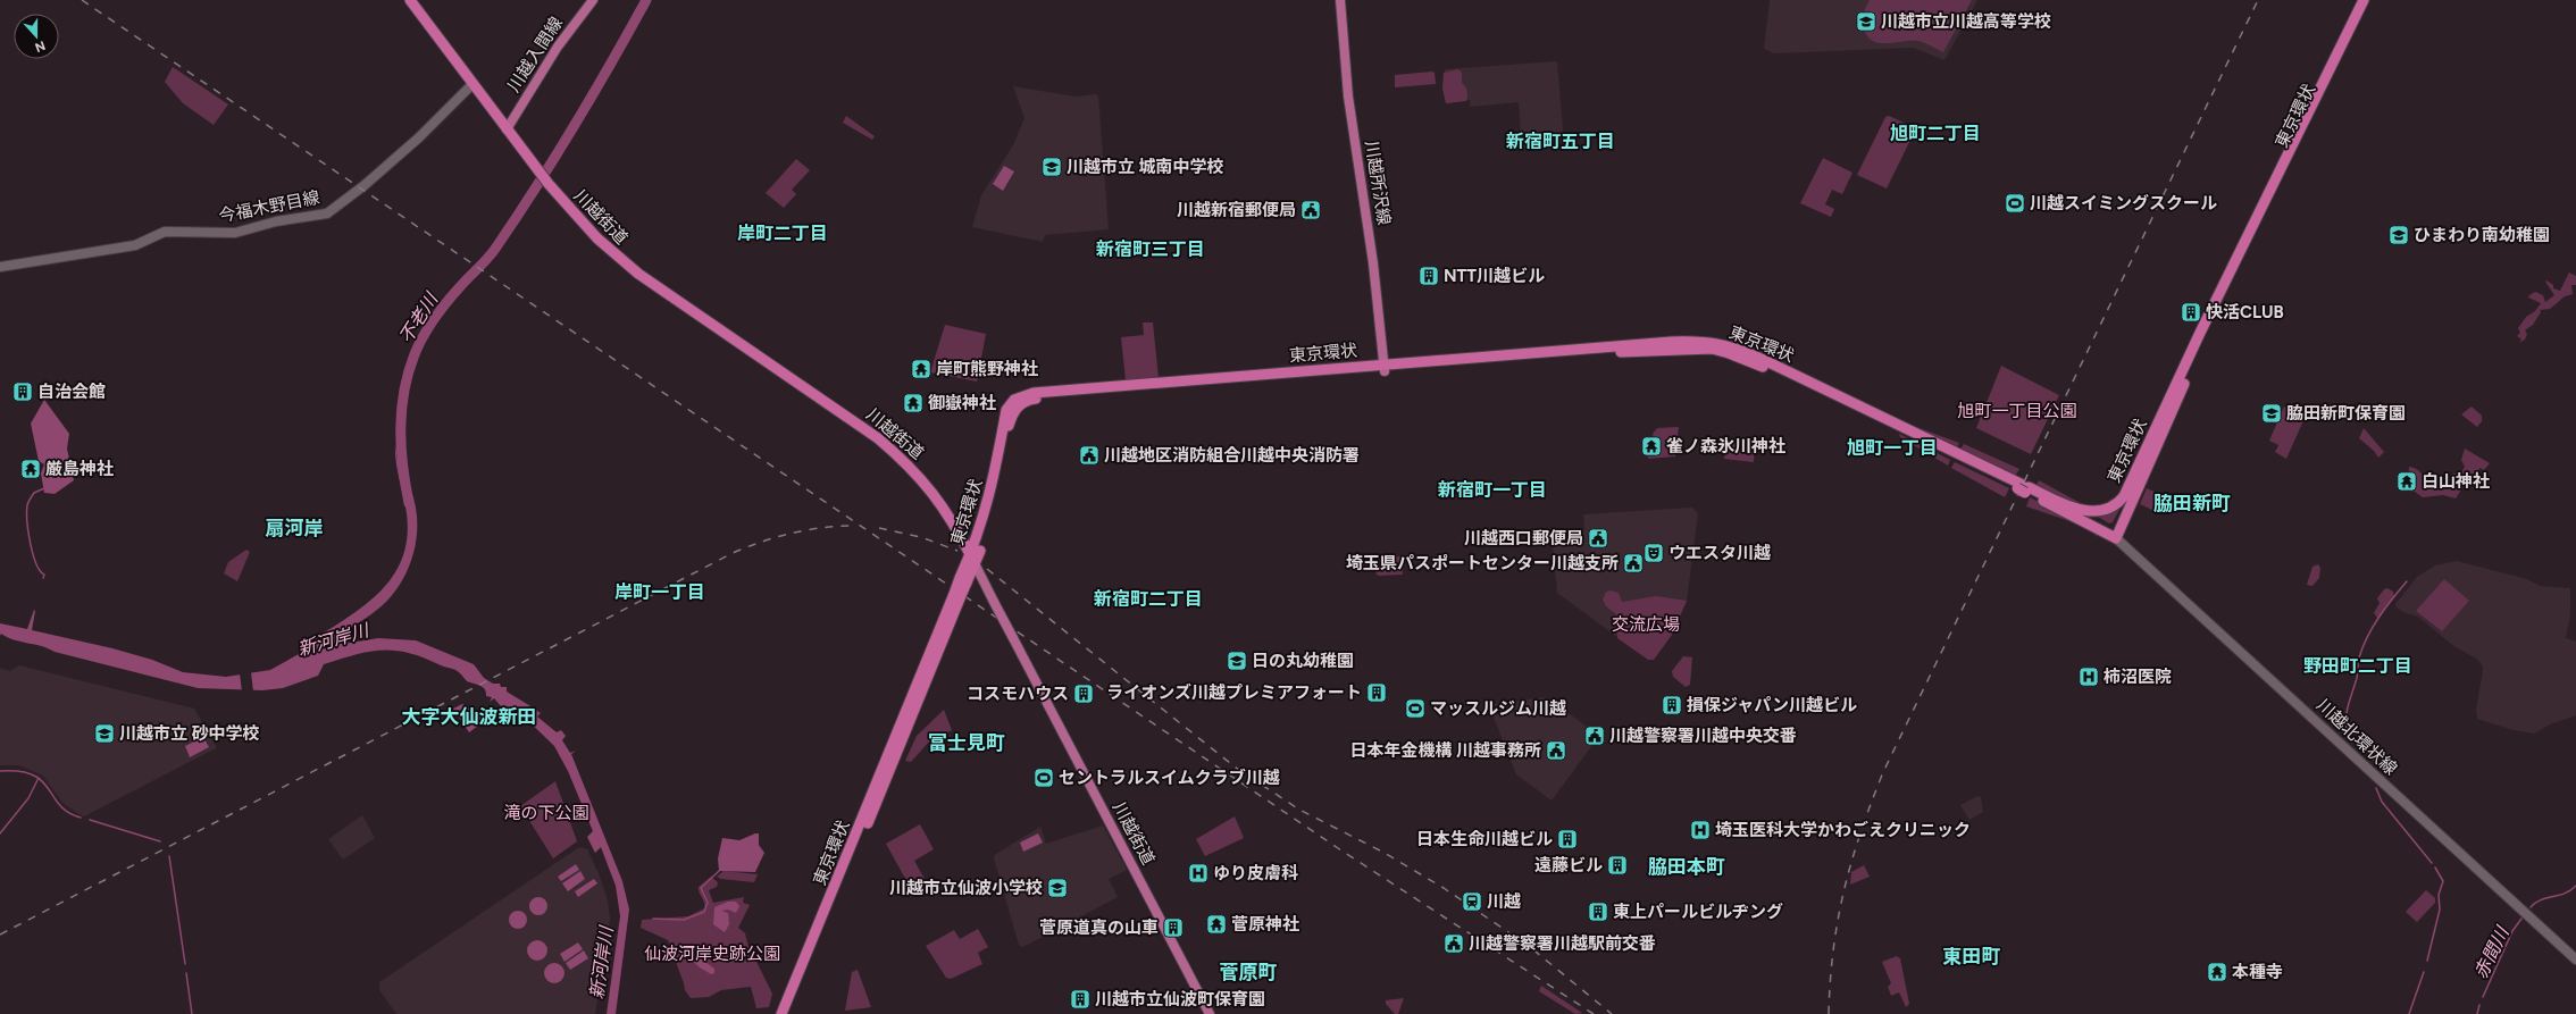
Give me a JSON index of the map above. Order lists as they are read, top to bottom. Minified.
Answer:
{"streets":{"highway":["東京環状","川越街道"],"main road":["川越入間線","川越所沢線","今福木野目線","川越北環状線"]},"crossings":[["川越入間線","川越街道"],["東京環状","川越所沢線"],["東京環状","川越街道"],["東京環状","川越北環状線"],["今福木野目線","川越街道"]],"districts":["旭町二丁目","新宿町五丁目","岸町二丁目","新宿町三丁目","旭町一丁目","新宿町一丁目","脇田新町","扇河岸","岸町一丁目","新宿町二丁目","野田町二丁目","大字大仙波新田","富士見町","脇田本町","東田町","菅原町"],"water":["不老川","新河岸川","赤間川"],"parks":["旭町一丁目公園","交流広場","滝の下公園","仙波河岸史跡公園"],"places":{"school or university":["川越市立川越高等学校","川越市立 城南中学校","ひまわり南幼稚園","脇田新町保育園","日の丸幼稚園","川越市立 砂中学校","川越市立仙波小学校"],"sports":["川越スイミングスクール","マッスルジム川越","セントラルスイムクラブ川越"],"public building":["川越新宿郵便局","川越地区消防組合川越中央消防署","川越西口郵便局","埼玉県パスポートセンター川越支所","川越警察署川越中央交番","日本年金機構 川越事務所","川越警察署川越駅前交番"],"building":["NTT川越ビル","快活CLUB","自治会館","ライオンズ川越プレミアフォート","コスモハウス","損保ジャパン川越ビル","日本生命川越ビル","遠藤ビル","東上パールビルヂング","菅原道真の山車","川越市立仙波町保育園"],"temple":["岸町熊野神社","御嶽神社","雀ノ森氷川神社","厳島神社","白山神社","菅原神社","本種寺"],"theatre":["ウエスタ川越"],"hospital":["柿沼医院","埼玉医科大学かわごえクリニック","ゆり皮膚科"],"station":["川越"]},"north":"bottom"}
